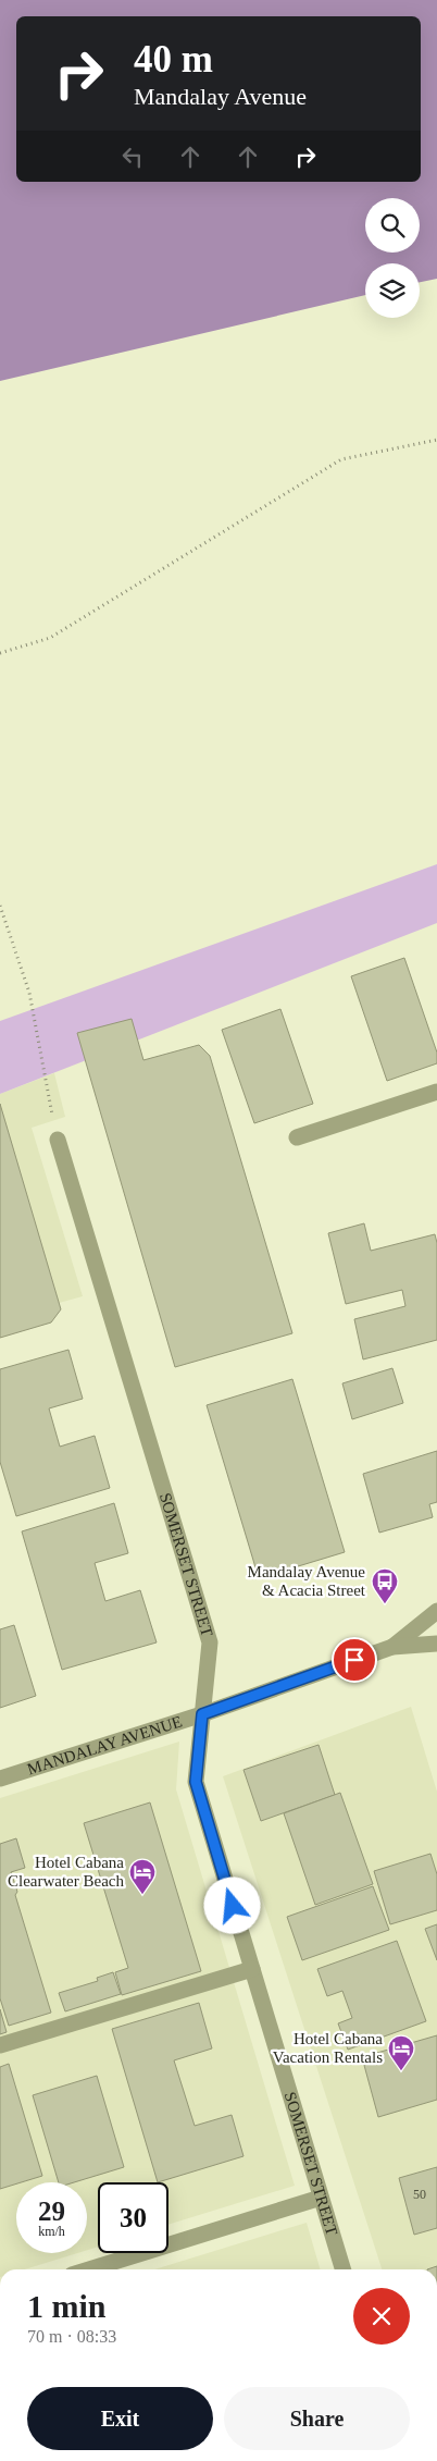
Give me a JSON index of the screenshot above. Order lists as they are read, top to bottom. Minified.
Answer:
{"streets":{"street":["SOMERSET STREET","MANDALAY AVENUE"]},"crossings":[["SOMERSET STREET","MANDALAY AVENUE"]],"places":{"bus stop":["Mandalay Avenue & Acacia Street"],"hotel":["Hotel Cabana Clearwater Beach","Hotel Cabana Vacation Rentals"]},"house_numbers":["50"],"page":{"turn":["40 m","Mandalay Avenue"],"speed":"29 km/h","limit":"30","heading":["1 min","70 m · 08:33"],"buttons":["Exit","Share"]}}
